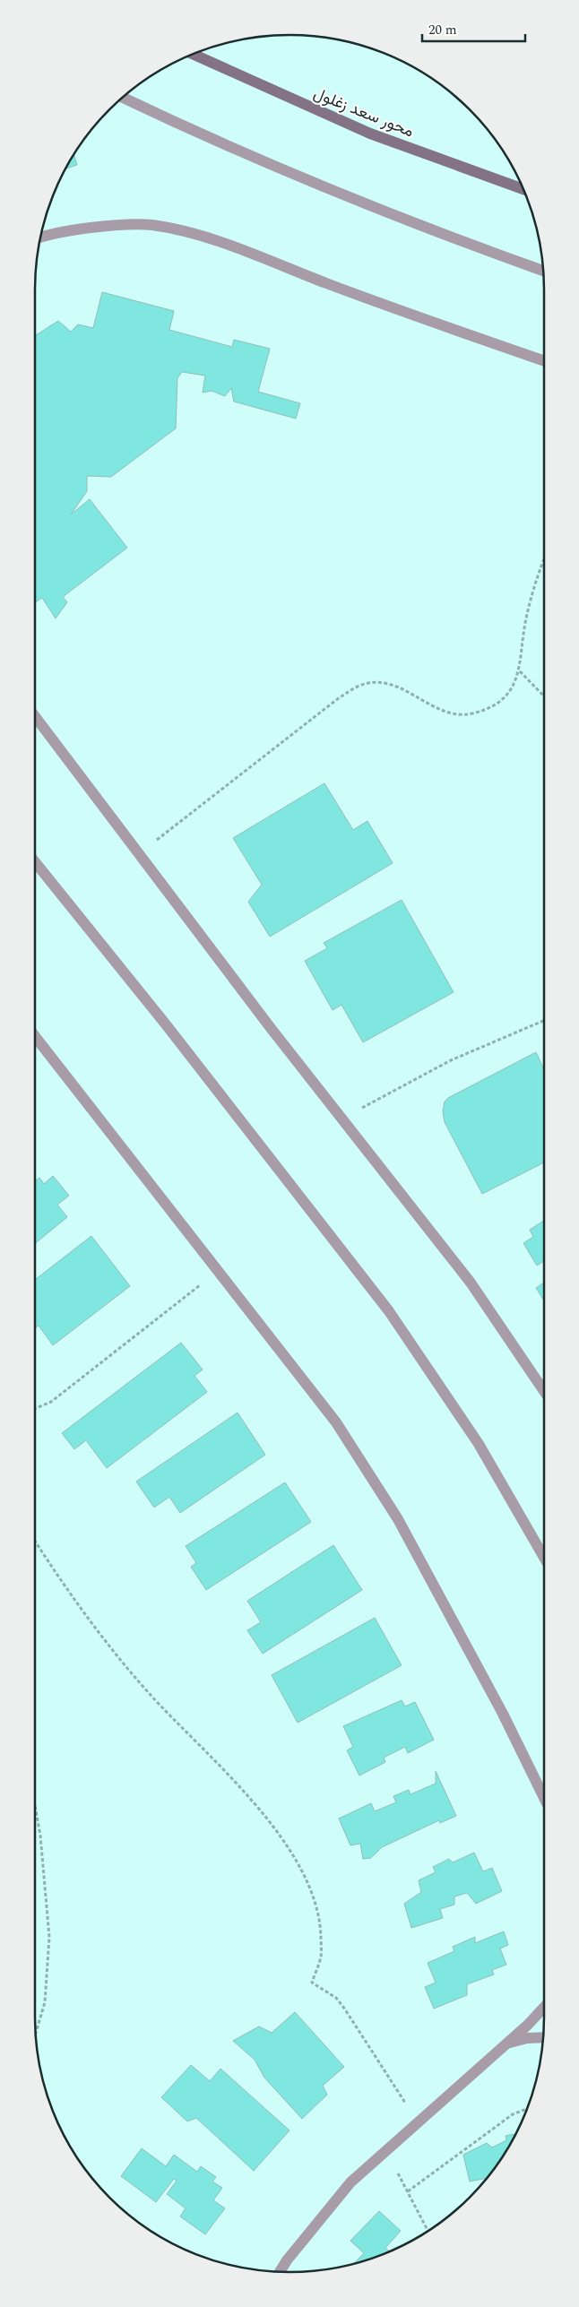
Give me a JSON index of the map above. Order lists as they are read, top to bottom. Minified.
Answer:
{"streets":{"main road":["محور سعد زغلول"]},"scale_bar":"20 m"}
